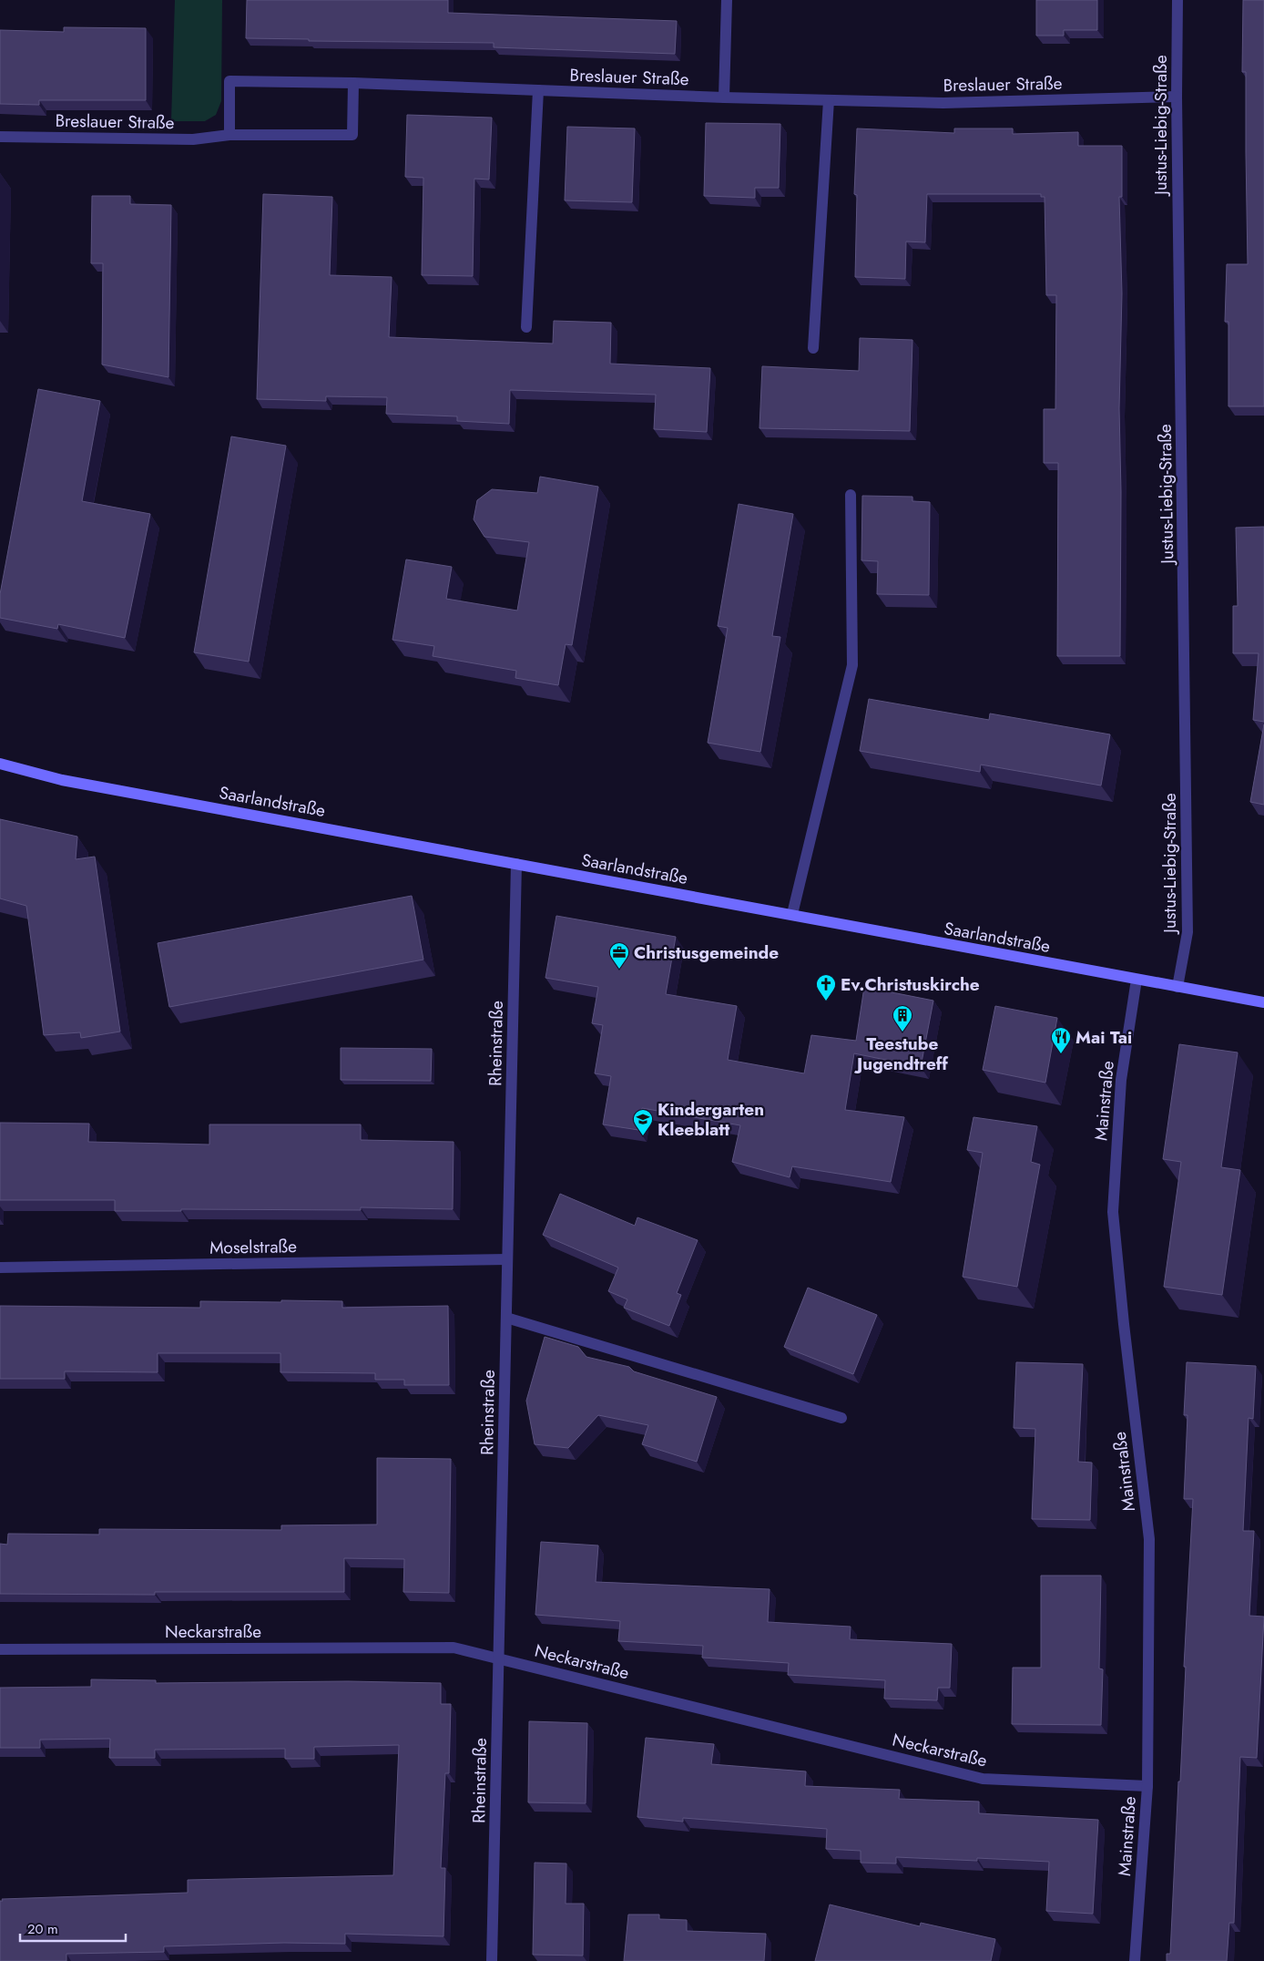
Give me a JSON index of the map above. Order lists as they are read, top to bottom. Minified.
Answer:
{"streets":{"street":["Breslauer Straße","Justus-Liebig-Straße","Saarlandstraße","Rheinstraße","Mainstraße","Moselstraße","Neckarstraße"]},"crossings":[["Breslauer Straße","Justus-Liebig-Straße"],["Justus-Liebig-Straße","Saarlandstraße"],["Saarlandstraße","Rheinstraße"],["Saarlandstraße","Mainstraße"],["Rheinstraße","Moselstraße"],["Rheinstraße","Neckarstraße"],["Mainstraße","Neckarstraße"]],"places":{"office":["Christusgemeinde"],"church":["Ev.Christuskirche"],"building":["Teestube Jugendtreff"],"restaurant":["Mai Tai"],"school or university":["Kindergarten Kleeblatt"]},"scale_bar":"20 m"}
